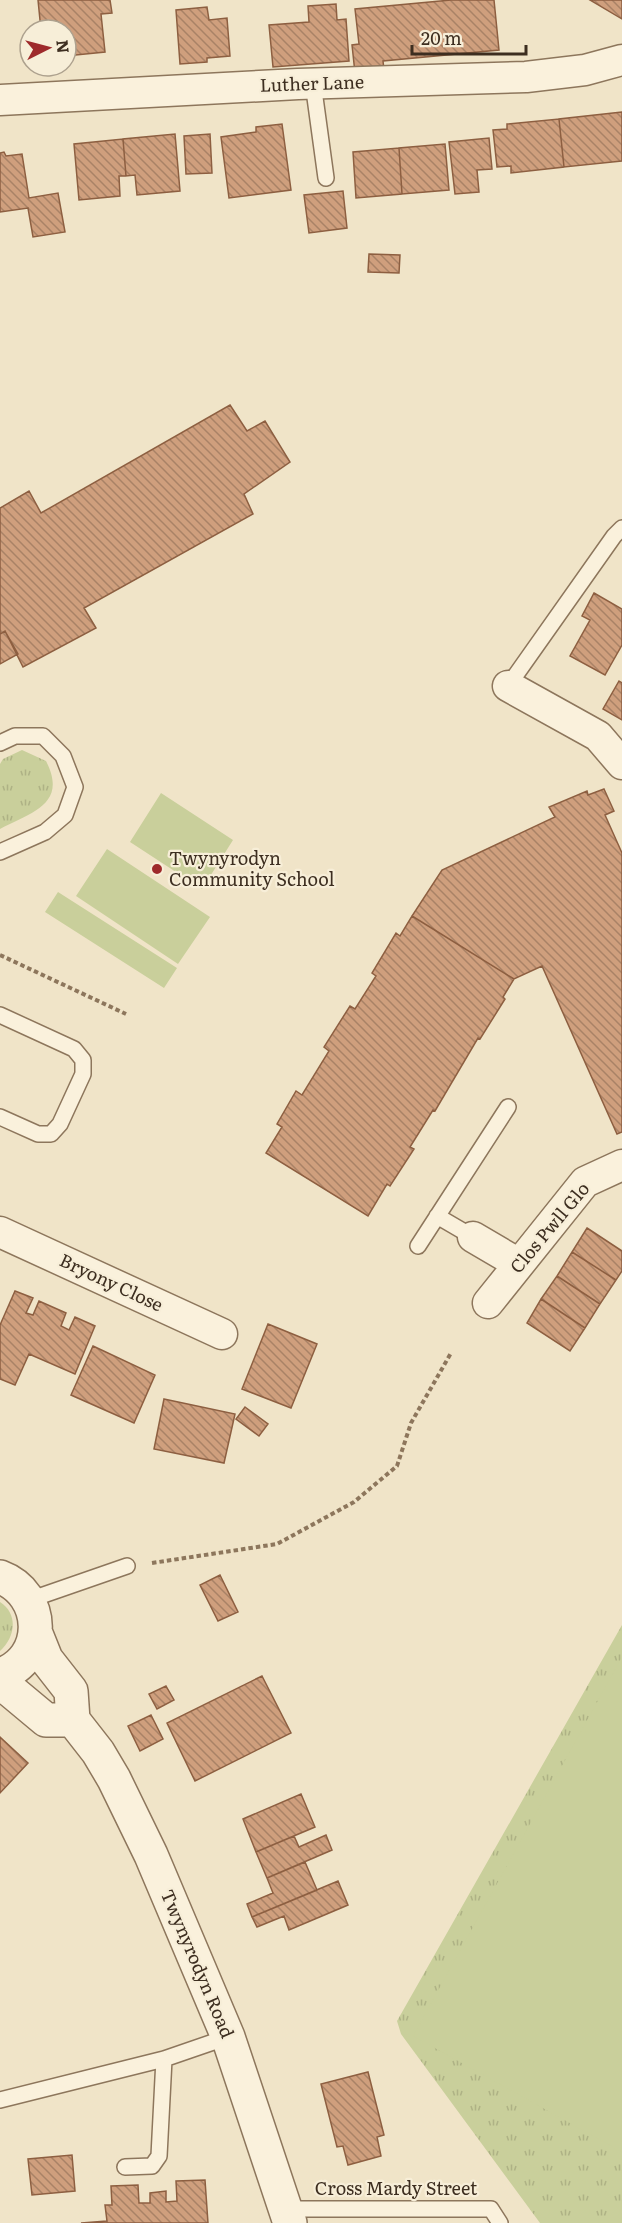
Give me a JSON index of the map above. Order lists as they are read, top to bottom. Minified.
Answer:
{"streets":{"street":["Luther Lane","Clos Pwll Glo","Bryony Close","Twynyrodyn Road"],"lane":["Cross Mardy Street"]},"crossings":[["Twynyrodyn Road","Cross Mardy Street"]],"places":["Twynyrodyn Community School"],"scale_bar":"20 m","north":"right"}
